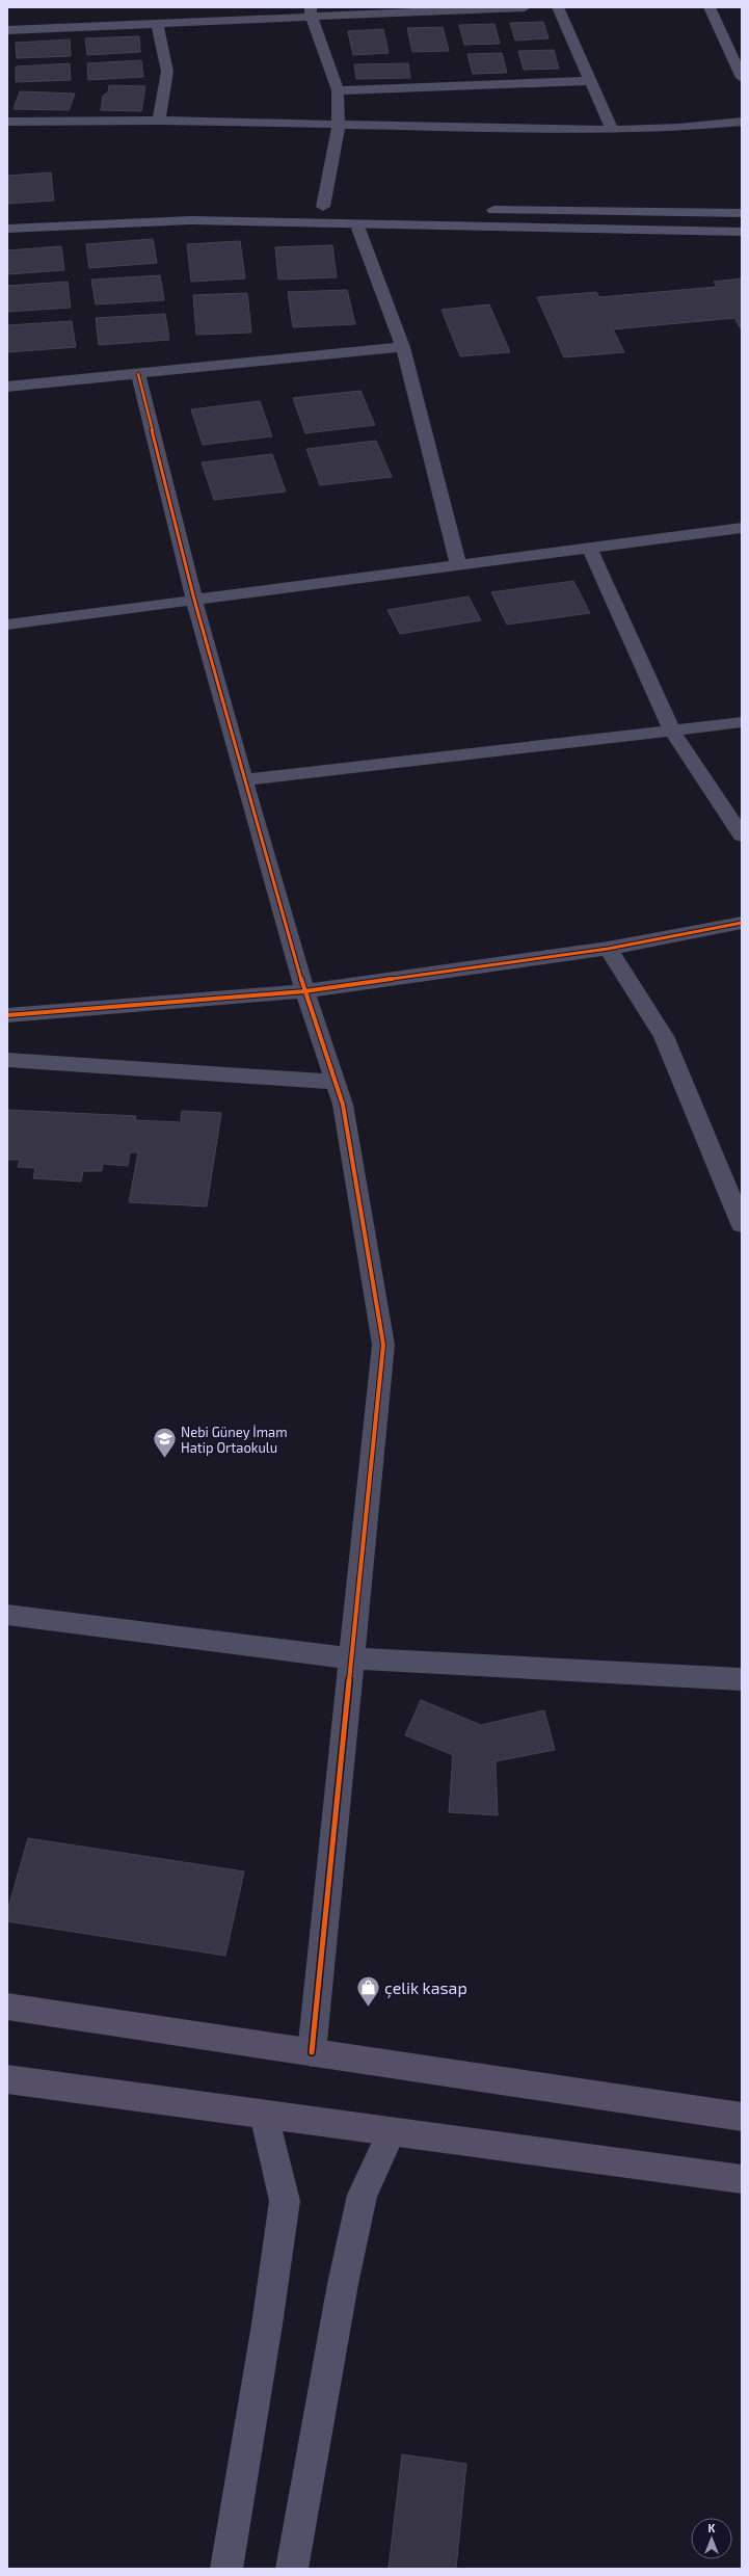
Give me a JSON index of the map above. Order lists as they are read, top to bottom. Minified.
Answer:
{"places":{"school or university":["Nebi Güney İmam Hatip Ortaokulu"],"shop":["çelik kasap"]},"north":"top"}
